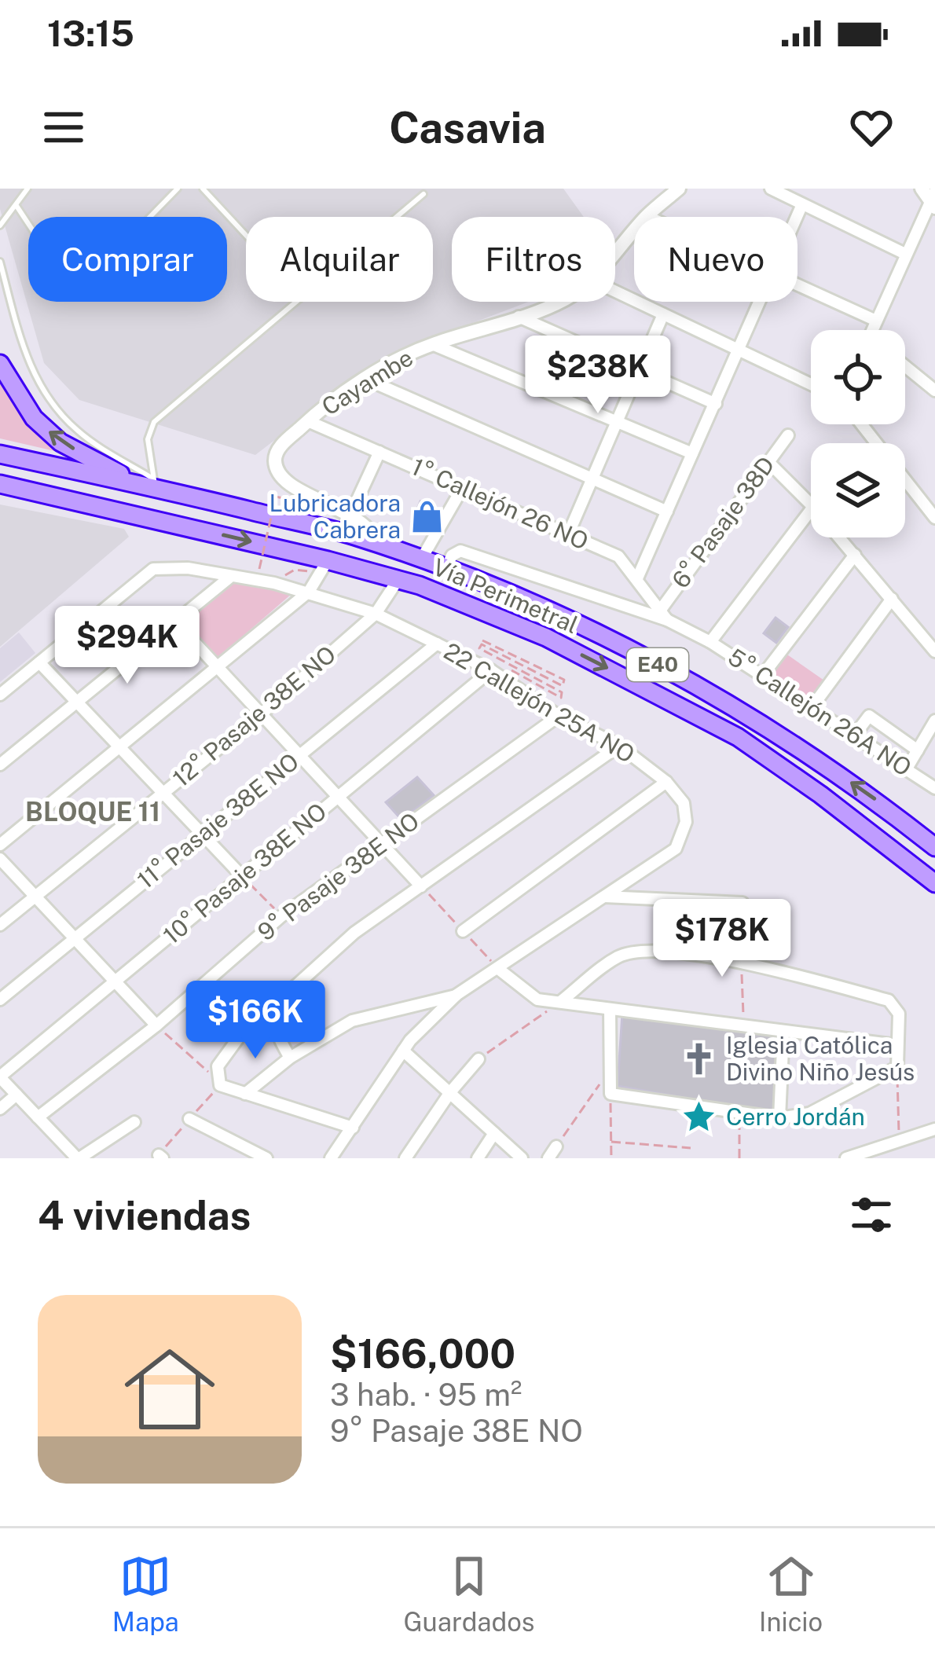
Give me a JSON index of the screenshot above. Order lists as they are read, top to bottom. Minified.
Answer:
{"streets":{"highway":["Vía Perimetral","E40"],"street":["Cayambe","1° Callejón 26 NO","6° Pasaje 38D","22 Callejón 25A NO","5° Callejón 26A NO","12° Pasaje 38E NO","11° Pasaje 38E NO","10° Pasaje 38E NO","9° Pasaje 38E NO"]},"crossings":[["Cayambe","1° Callejón 26 NO"],["Cayambe","Vía Perimetral"],["1° Callejón 26 NO","6° Pasaje 38D"],["1° Callejón 26 NO","5° Callejón 26A NO"],["6° Pasaje 38D","5° Callejón 26A NO"],["Vía Perimetral","5° Callejón 26A NO"],["Vía Perimetral","12° Pasaje 38E NO"],["22 Callejón 25A NO","12° Pasaje 38E NO"],["22 Callejón 25A NO","11° Pasaje 38E NO"],["22 Callejón 25A NO","10° Pasaje 38E NO"],["22 Callejón 25A NO","9° Pasaje 38E NO"]],"districts":["BLOQUE 11"],"places":{"shop":["Lubricadora Cabrera"],"church":["Iglesia Católica Divino Niño Jesús"],"place":["Cerro Jordán"]},"page":{"status":"13:15","header":"Casavia","chip":["Comprar","Alquilar","Filtros","Nuevo"],"price":["$238K","$294K","$178K","$166K"],"heading":"4 viviendas","list":[{"name":"$166,000","note":"3 hab. · 95 m² · 9° Pasaje 38E NO"}],"tabs":["Mapa","Guardados","Inicio"]}}
